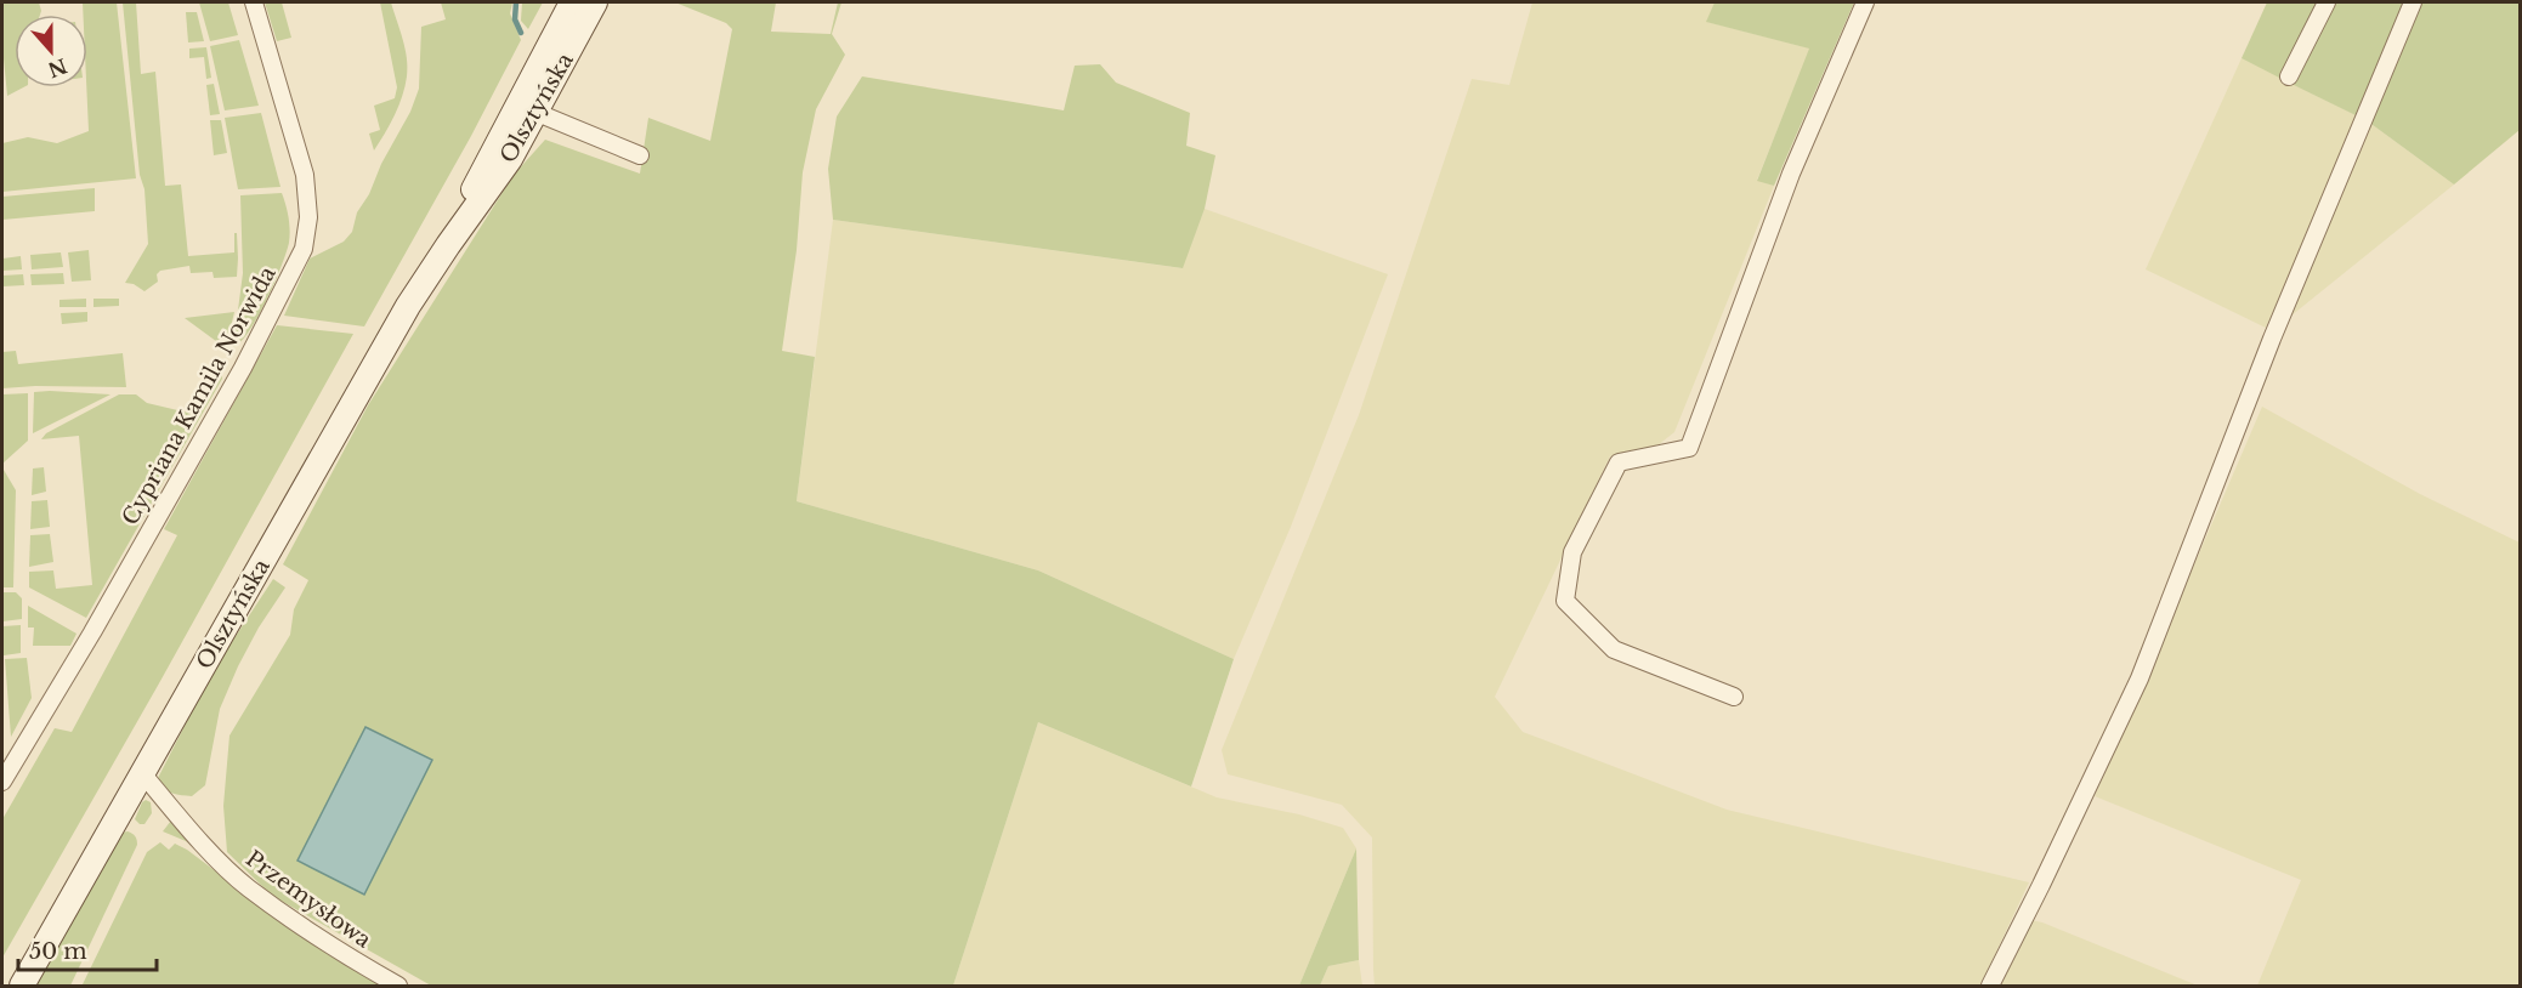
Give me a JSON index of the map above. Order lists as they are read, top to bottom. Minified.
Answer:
{"streets":{"main road":["Olsztyńska"],"street":["Cypriana Kamila Norwida","Przemysłowa"]},"crossings":[["Olsztyńska","Przemysłowa"]],"scale_bar":"50 m","north":"bottom"}
